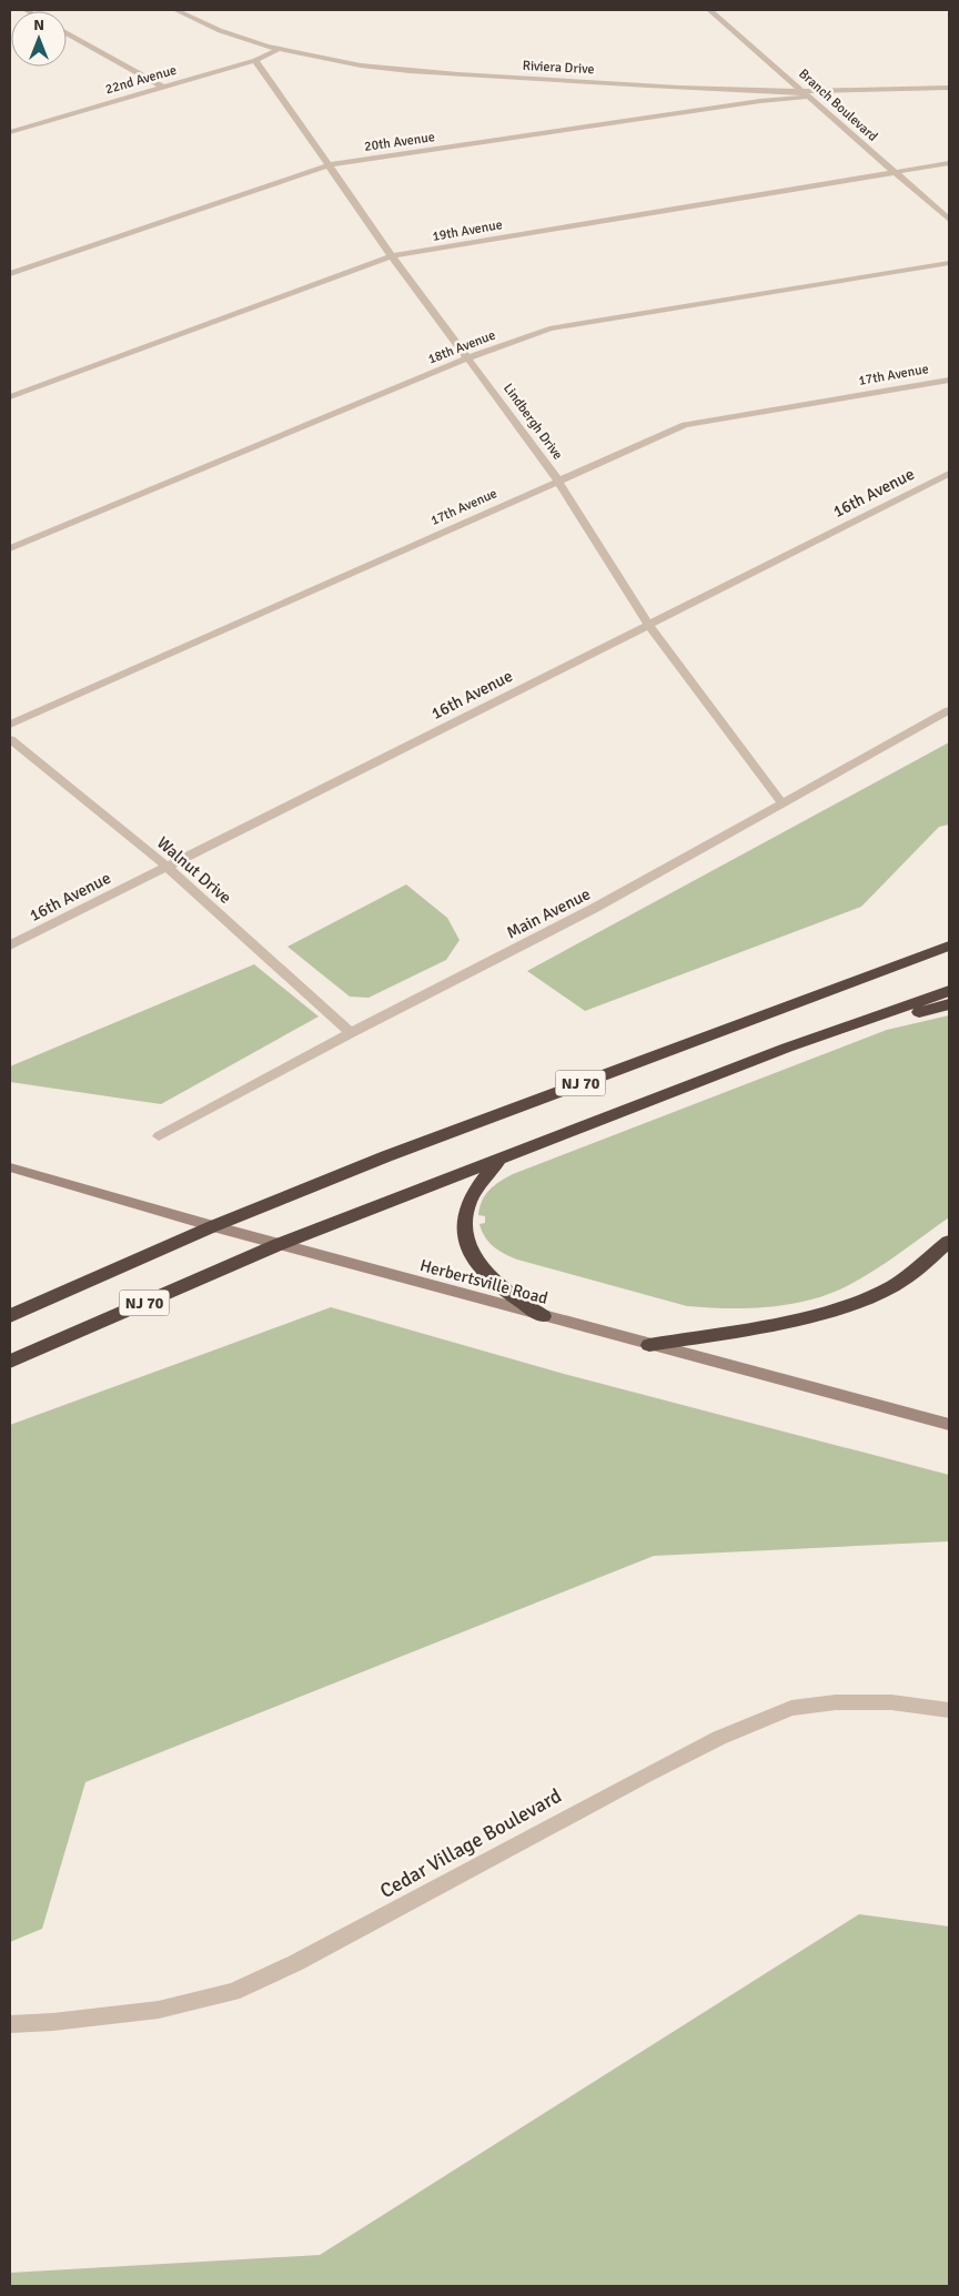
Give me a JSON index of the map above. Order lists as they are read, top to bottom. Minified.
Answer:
{"streets":{"highway":["NJ 70"],"main road":["Herbertsville Road"],"street":["Riviera Drive","22nd Avenue","Branch Boulevard","20th Avenue","19th Avenue","18th Avenue","17th Avenue","Lindbergh Drive","16th Avenue","Walnut Drive","Main Avenue","Cedar Village Boulevard"]},"crossings":[["Riviera Drive","22nd Avenue"],["Riviera Drive","Branch Boulevard"],["Riviera Drive","20th Avenue"],["22nd Avenue","Lindbergh Drive"],["Branch Boulevard","20th Avenue"],["Branch Boulevard","19th Avenue"],["20th Avenue","Lindbergh Drive"],["19th Avenue","Lindbergh Drive"],["18th Avenue","Lindbergh Drive"],["17th Avenue","Lindbergh Drive"],["Lindbergh Drive","16th Avenue"],["Lindbergh Drive","Main Avenue"],["16th Avenue","Walnut Drive"],["Walnut Drive","Main Avenue"],["NJ 70","Herbertsville Road"]],"north":"top"}
